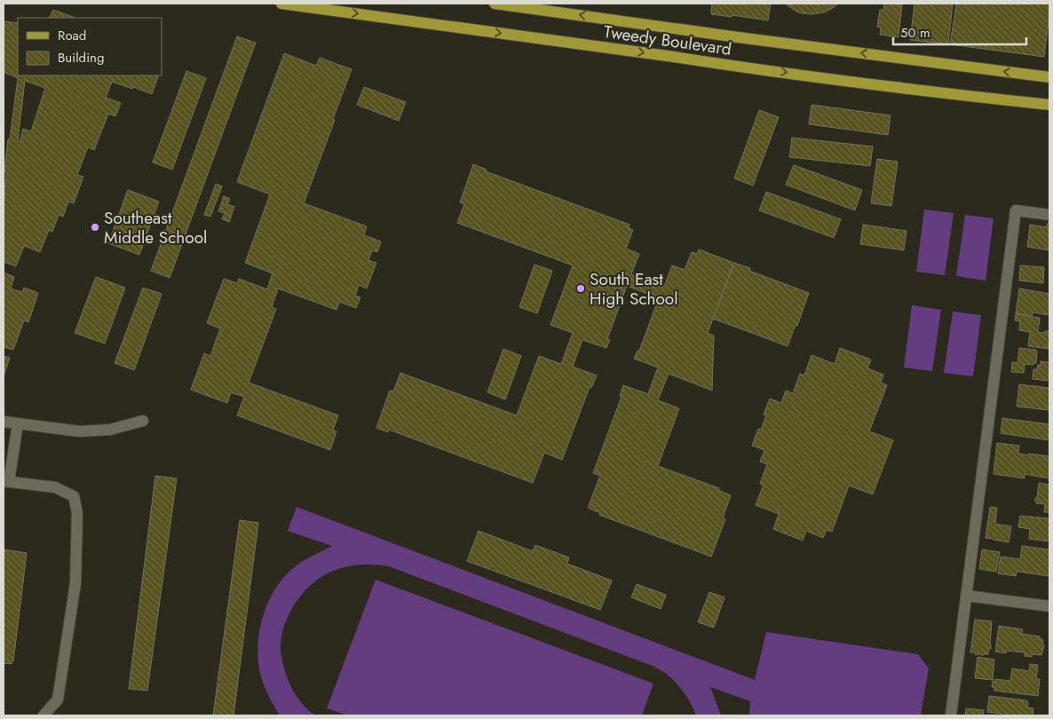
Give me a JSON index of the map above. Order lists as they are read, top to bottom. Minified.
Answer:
{"streets":{"main road":["Tweedy Boulevard"]},"places":["Southeast Middle School","South East High School"],"legend":["Road","Building"],"scale_bar":"50 m"}
